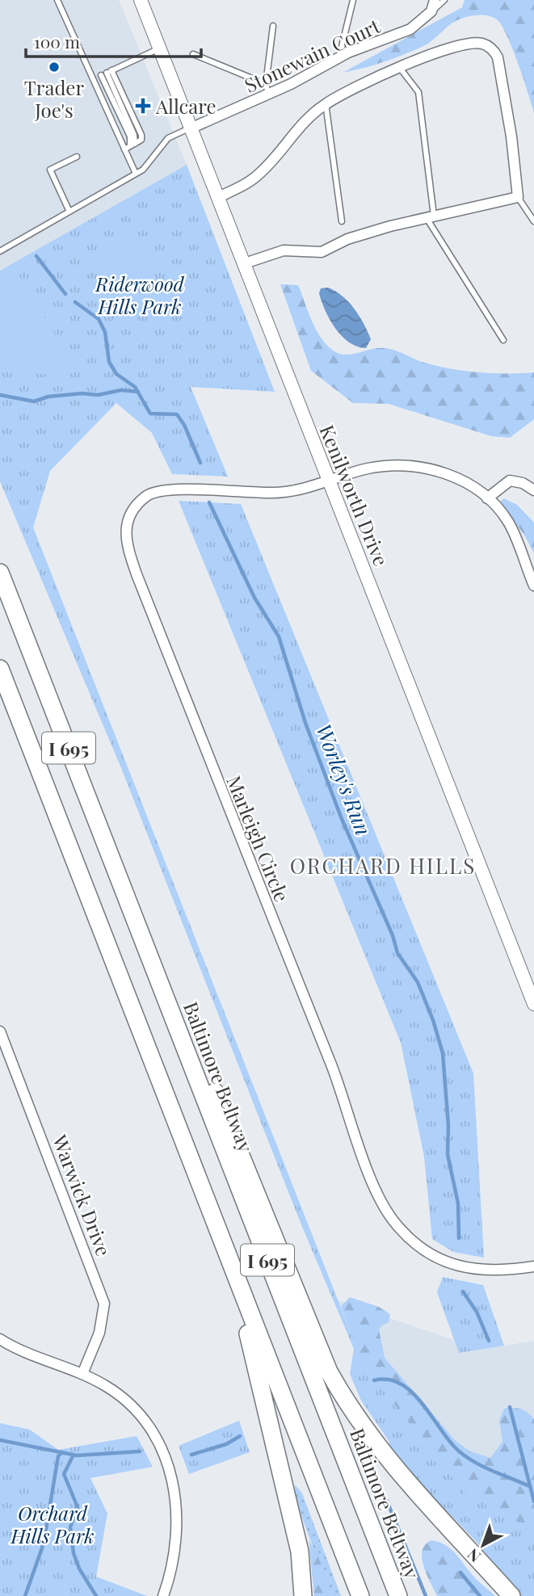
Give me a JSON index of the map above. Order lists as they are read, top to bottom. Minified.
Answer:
{"streets":{"highway":["I 695","Baltimore Beltway"],"street":["Stonewain Court","Kenilworth Drive","Marleigh Circle","Warwick Drive"]},"crossings":[["Stonewain Court","Kenilworth Drive"],["Kenilworth Drive","Marleigh Circle"]],"districts":["ORCHARD HILLS"],"water":["Worley's Run"],"parks":["Riderwood Hills Park","Orchard Hills Park"],"places":{"other":["Trader Joe's"],"health":["Allcare"]},"scale_bar":"100 m","north":"bottom left"}
